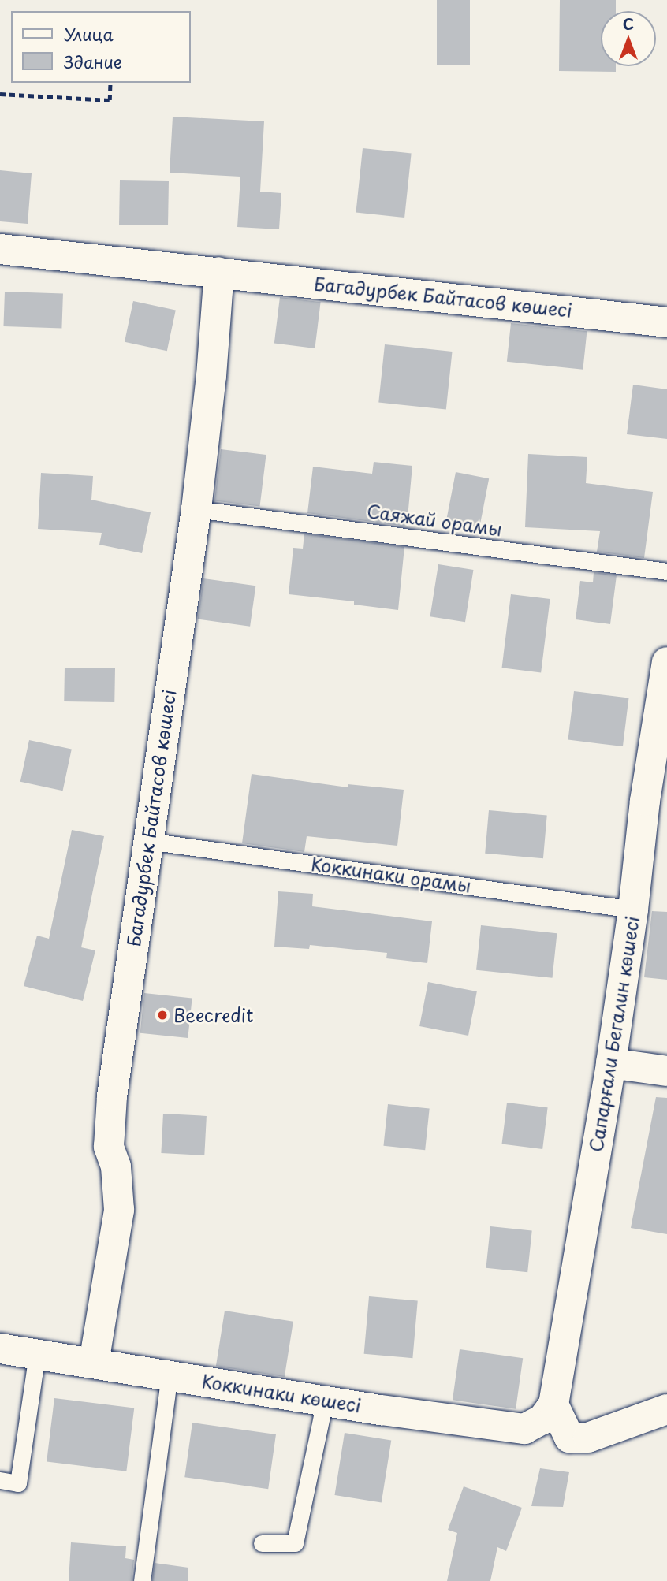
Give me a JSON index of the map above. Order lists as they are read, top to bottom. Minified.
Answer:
{"streets":{"street":["Багадурбек Байтасов көшесі","Сапарғали Бегалин көшесі","Коккинаки көшесі"],"lane":["Саяжай орамы","Коккинаки орамы"]},"crossings":[["Багадурбек Байтасов көшесі","Саяжай орамы"],["Багадурбек Байтасов көшесі","Коккинаки орамы"],["Багадурбек Байтасов көшесі","Коккинаки көшесі"],["Коккинаки орамы","Сапарғали Бегалин көшесі"],["Сапарғали Бегалин көшесі","Коккинаки көшесі"]],"places":["Beecredit"],"legend":["Улица","Здание"],"north":"top"}
